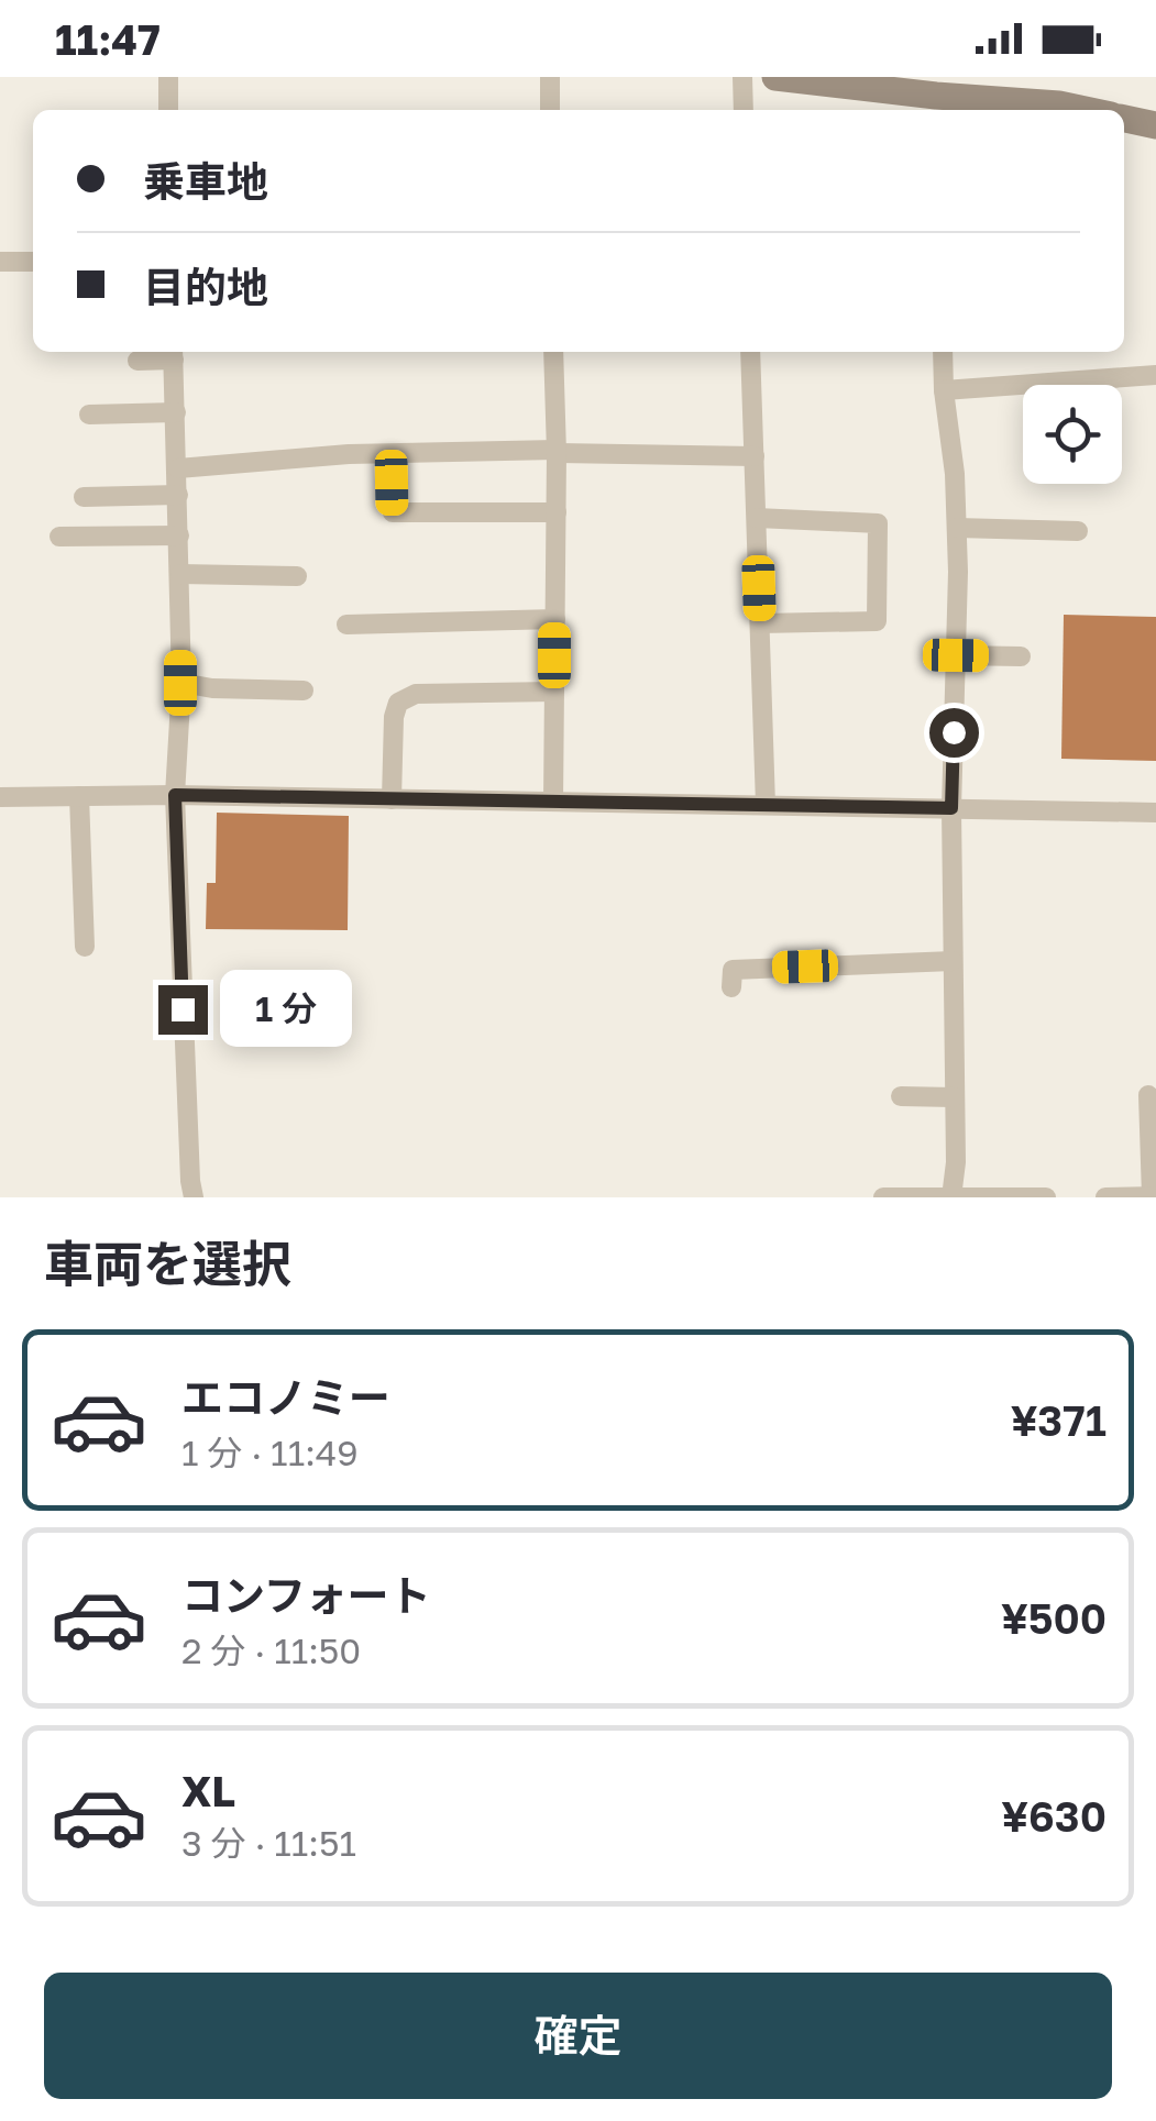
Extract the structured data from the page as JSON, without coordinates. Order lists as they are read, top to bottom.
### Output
{
  "page": {
    "status": "11:47",
    "banner": ["乗車地", "目的地"],
    "bubble": "1 分",
    "heading": "車両を選択",
    "list": [
      {
        "name": "エコノミー",
        "note": "1 分 · 11:49",
        "value": "¥371"
      },
      {
        "name": "コンフォート",
        "note": "2 分 · 11:50",
        "value": "¥500"
      },
      {
        "name": "XL",
        "note": "3 分 · 11:51",
        "value": "¥630"
      }
    ],
    "buttons": "確定"
  }
}
